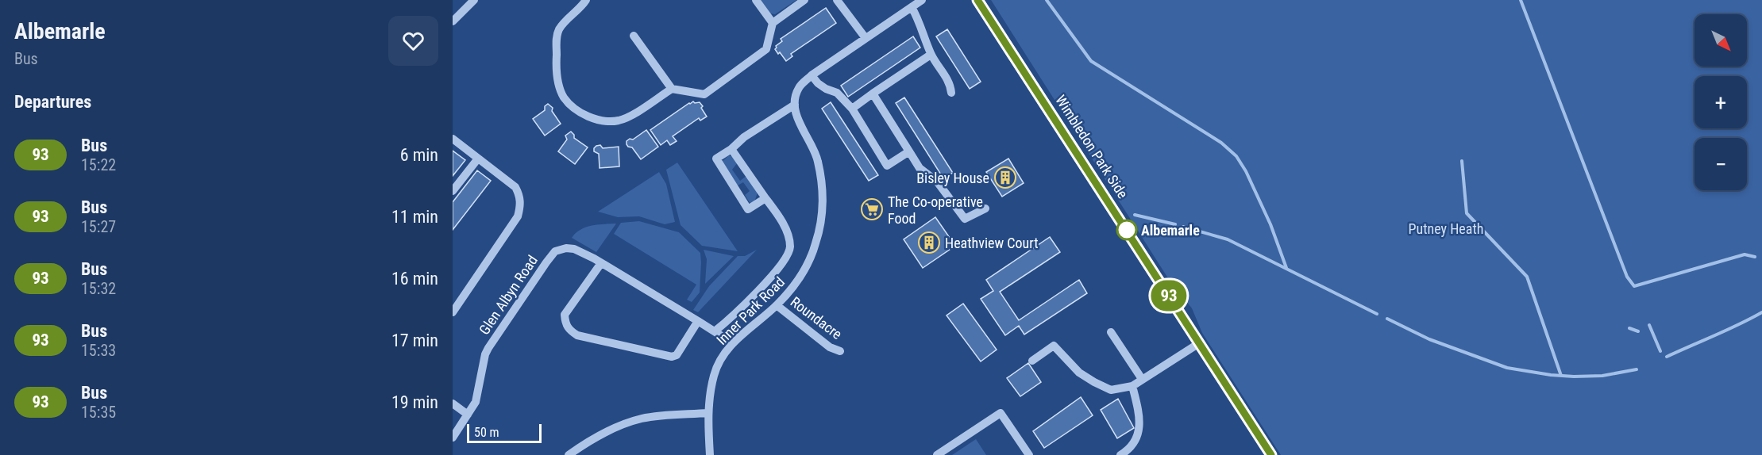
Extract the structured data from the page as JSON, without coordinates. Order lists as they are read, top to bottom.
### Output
{
  "streets": {
    "main road": ["Wimbledon Park Side"],
    "street": ["Glen Albyn Road", "Inner Park Road", "Roundacre"]
  },
  "crossings": [
    ["Glen Albyn Road", "Inner Park Road"],
    ["Inner Park Road", "Roundacre"]
  ],
  "parks": ["Putney Heath"],
  "places": {
    "building": ["Bisley House", "Heathview Court"],
    "supermarket": ["The Co-operative Food"],
    "other": ["Albemarle"]
  },
  "lines": ["bus line 93"],
  "scale_bar": "50 m",
  "north": "bottom right",
  "page": {
    "heading": [
      ["Albemarle", "Bus"],
      "Departures"
    ],
    "on_map": "93",
    "map_buttons": ["+", "−"],
    "list": [
      {
        "mark": "93",
        "name": "Bus",
        "note": "15:22",
        "value": "6 min"
      },
      {
        "mark": "93",
        "name": "Bus",
        "note": "15:27",
        "value": "11 min"
      },
      {
        "mark": "93",
        "name": "Bus",
        "note": "15:32",
        "value": "16 min"
      },
      {
        "mark": "93",
        "name": "Bus",
        "note": "15:33",
        "value": "17 min"
      },
      {
        "mark": "93",
        "name": "Bus",
        "note": "15:35",
        "value": "19 min"
      }
    ],
    "scale": "50 m"
  }
}
